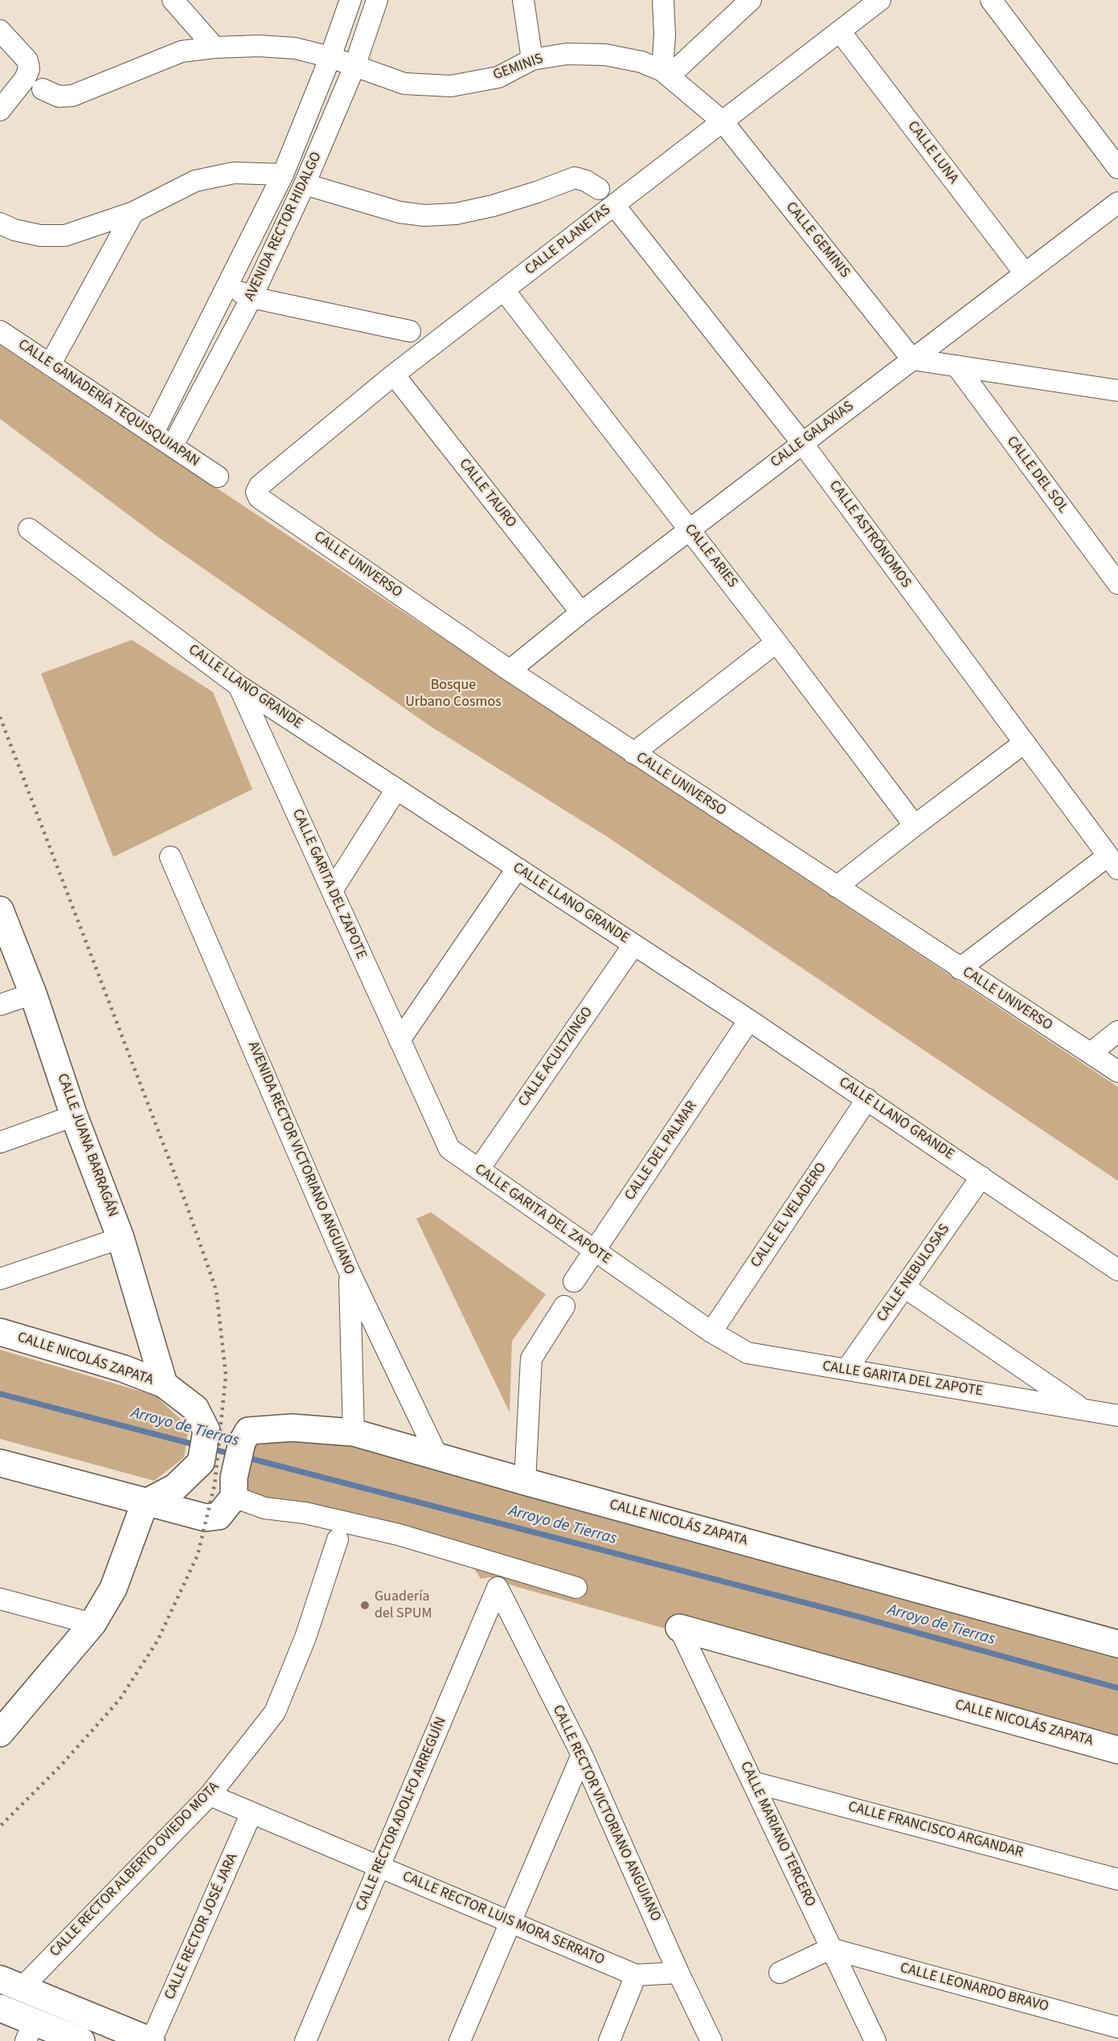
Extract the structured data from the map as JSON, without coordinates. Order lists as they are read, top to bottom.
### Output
{
  "streets": {
    "street": [
      "GEMINIS",
      "CALLE LUNA",
      "AVENIDA RECTOR HIDALGO",
      "CALLE PLANETAS",
      "CALLE GEMINIS",
      "CALLE GANADERÍA TEQUISQUIAPAN",
      "CALLE GALAXIAS",
      "CALLE DEL SOL",
      "CALLE TAURO",
      "CALLE ASTRÓNOMOS",
      "CALLE ARIES",
      "CALLE UNIVERSO",
      "CALLE LLANO GRANDE",
      "CALLE GARITA DEL ZAPOTE",
      "CALLE ACULTZINGO",
      "CALLE JUANA BARRAGÁN",
      "CALLE DEL PALMAR",
      "AVENIDA RECTOR VICTORIANO ANGUIANO",
      "CALLE EL VELADERO",
      "CALLE NEBULOSAS",
      "CALLE NICOLÁS ZAPATA",
      "CALLE RECTOR VICTORIANO ANGUIANO",
      "CALLE RECTOR ADOLFO ARREGUÍN",
      "CALLE FRANCISCO ARGANDAR",
      "CALLE MARIANO TERCERO",
      "CALLE RECTOR ALBERTO OVIEDO MOTA",
      "CALLE RECTOR LUIS MORA SERRATO",
      "CALLE RECTOR JOSÉ JARA",
      "CALLE LEONARDO BRAVO"
    ]
  },
  "crossings": [
    ["GEMINIS", "AVENIDA RECTOR HIDALGO"],
    ["GEMINIS", "CALLE PLANETAS"],
    ["GEMINIS", "CALLE GEMINIS"],
    ["CALLE LUNA", "CALLE PLANETAS"],
    ["CALLE LUNA", "CALLE GALAXIAS"],
    ["AVENIDA RECTOR HIDALGO", "CALLE GANADERÍA TEQUISQUIAPAN"],
    ["CALLE PLANETAS", "CALLE GEMINIS"],
    ["CALLE PLANETAS", "CALLE TAURO"],
    ["CALLE PLANETAS", "CALLE ASTRÓNOMOS"],
    ["CALLE PLANETAS", "CALLE ARIES"],
    ["CALLE PLANETAS", "CALLE UNIVERSO"],
    ["CALLE GEMINIS", "CALLE GALAXIAS"],
    ["CALLE GALAXIAS", "CALLE TAURO"],
    ["CALLE GALAXIAS", "CALLE ASTRÓNOMOS"],
    ["CALLE GALAXIAS", "CALLE ARIES"],
    ["CALLE GALAXIAS", "CALLE UNIVERSO"],
    ["CALLE LLANO GRANDE", "CALLE GARITA DEL ZAPOTE"],
    ["CALLE LLANO GRANDE", "CALLE ACULTZINGO"],
    ["CALLE LLANO GRANDE", "CALLE DEL PALMAR"],
    ["CALLE LLANO GRANDE", "CALLE EL VELADERO"],
    ["CALLE LLANO GRANDE", "CALLE NEBULOSAS"],
    ["CALLE GARITA DEL ZAPOTE", "CALLE ACULTZINGO"],
    ["CALLE GARITA DEL ZAPOTE", "CALLE DEL PALMAR"],
    ["CALLE GARITA DEL ZAPOTE", "CALLE EL VELADERO"],
    ["CALLE GARITA DEL ZAPOTE", "CALLE NEBULOSAS"],
    ["CALLE JUANA BARRAGÁN", "CALLE NICOLÁS ZAPATA"],
    ["AVENIDA RECTOR VICTORIANO ANGUIANO", "CALLE NICOLÁS ZAPATA"],
    ["CALLE NICOLÁS ZAPATA", "CALLE MARIANO TERCERO"],
    ["CALLE RECTOR VICTORIANO ANGUIANO", "CALLE RECTOR ADOLFO ARREGUÍN"],
    ["CALLE RECTOR ADOLFO ARREGUÍN", "CALLE RECTOR LUIS MORA SERRATO"],
    ["CALLE FRANCISCO ARGANDAR", "CALLE MARIANO TERCERO"],
    ["CALLE MARIANO TERCERO", "CALLE LEONARDO BRAVO"],
    ["CALLE RECTOR ALBERTO OVIEDO MOTA", "CALLE RECTOR LUIS MORA SERRATO"],
    ["CALLE RECTOR LUIS MORA SERRATO", "CALLE RECTOR JOSÉ JARA"]
  ],
  "water": ["Arroyo de Tierras"],
  "parks": ["Bosque Urbano Cosmos"],
  "places": ["Guadería del SPUM"]
}
